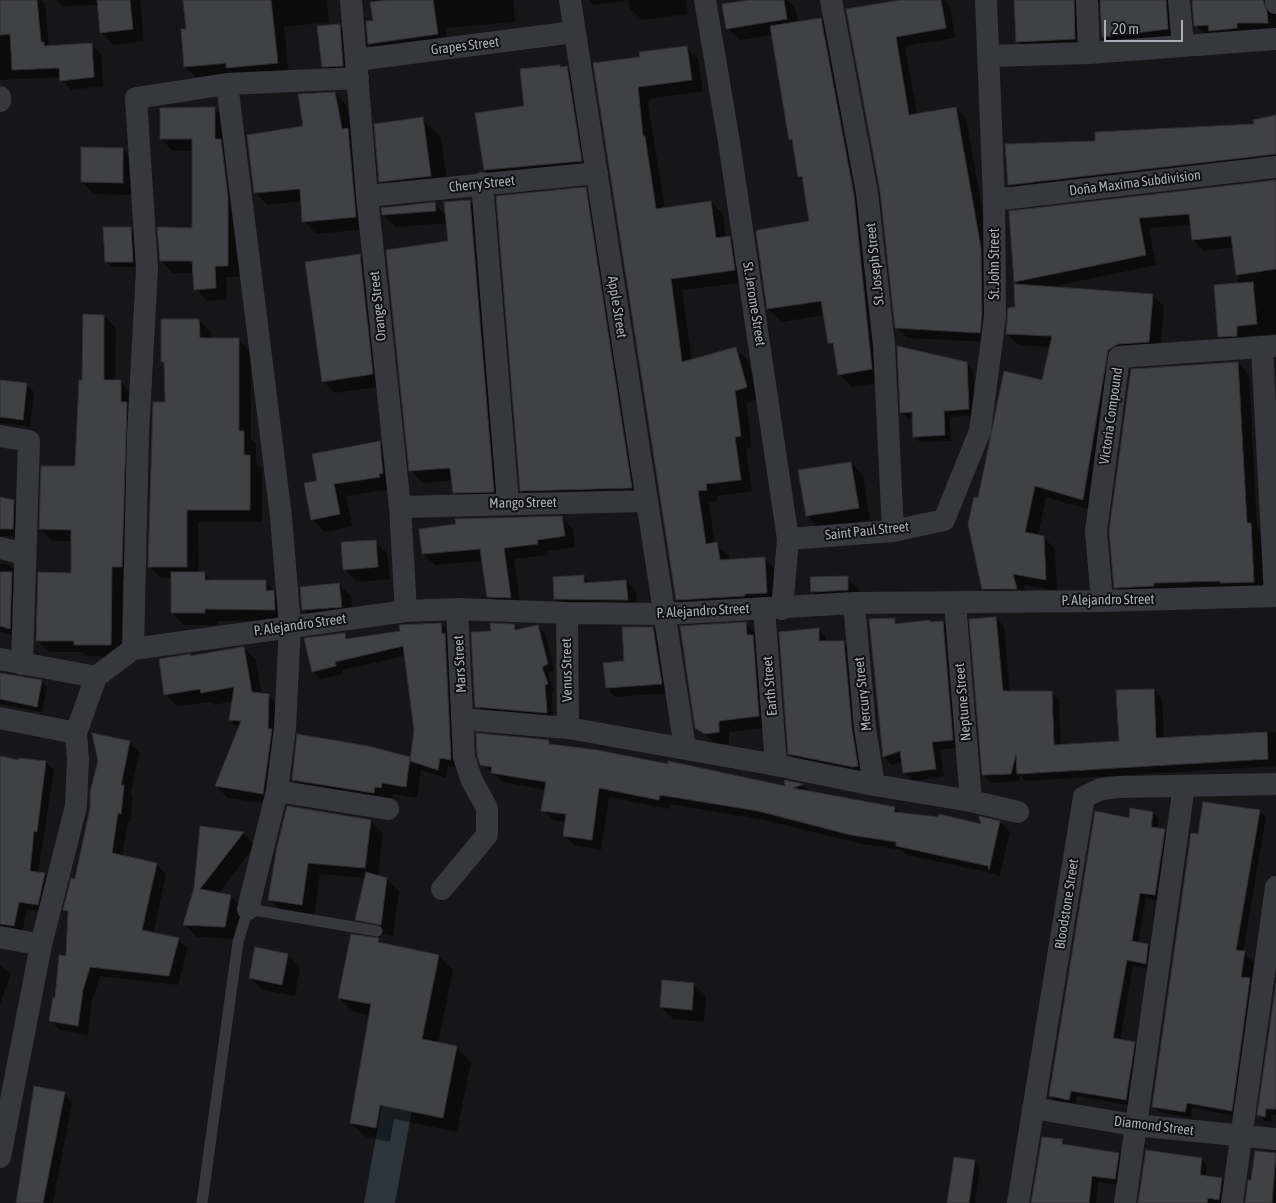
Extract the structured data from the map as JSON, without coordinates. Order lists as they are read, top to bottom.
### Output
{
  "streets": {
    "street": [
      "Grapes Street",
      "Doña Maxima Subdivision",
      "Cherry Street",
      "St. Joseph Street",
      "St. John Street",
      "St. Jerome Street",
      "Orange Street",
      "Apple Street",
      "Victoria Compound",
      "Mango Street",
      "Saint Paul Street",
      "P. Alejandro Street",
      "Mars Street",
      "Venus Street",
      "Earth Street",
      "Mercury Street",
      "Neptune Street",
      "Bloodstone Street",
      "Diamond Street"
    ]
  },
  "crossings": [
    ["Grapes Street", "Orange Street"],
    ["Grapes Street", "Apple Street"],
    ["Grapes Street", "P. Alejandro Street"],
    ["Doña Maxima Subdivision", "St. John Street"],
    ["Cherry Street", "Orange Street"],
    ["Cherry Street", "Apple Street"],
    ["St. Joseph Street", "Saint Paul Street"],
    ["St. John Street", "Saint Paul Street"],
    ["St. Jerome Street", "Saint Paul Street"],
    ["St. Jerome Street", "P. Alejandro Street"],
    ["St. Jerome Street", "Earth Street"],
    ["Orange Street", "Mango Street"],
    ["Orange Street", "P. Alejandro Street"],
    ["Apple Street", "Mango Street"],
    ["Apple Street", "P. Alejandro Street"],
    ["Victoria Compound", "P. Alejandro Street"],
    ["P. Alejandro Street", "Mars Street"],
    ["P. Alejandro Street", "Venus Street"],
    ["P. Alejandro Street", "Earth Street"],
    ["P. Alejandro Street", "Mercury Street"],
    ["P. Alejandro Street", "Neptune Street"],
    ["Bloodstone Street", "Diamond Street"]
  ],
  "scale_bar": "20 m"
}
